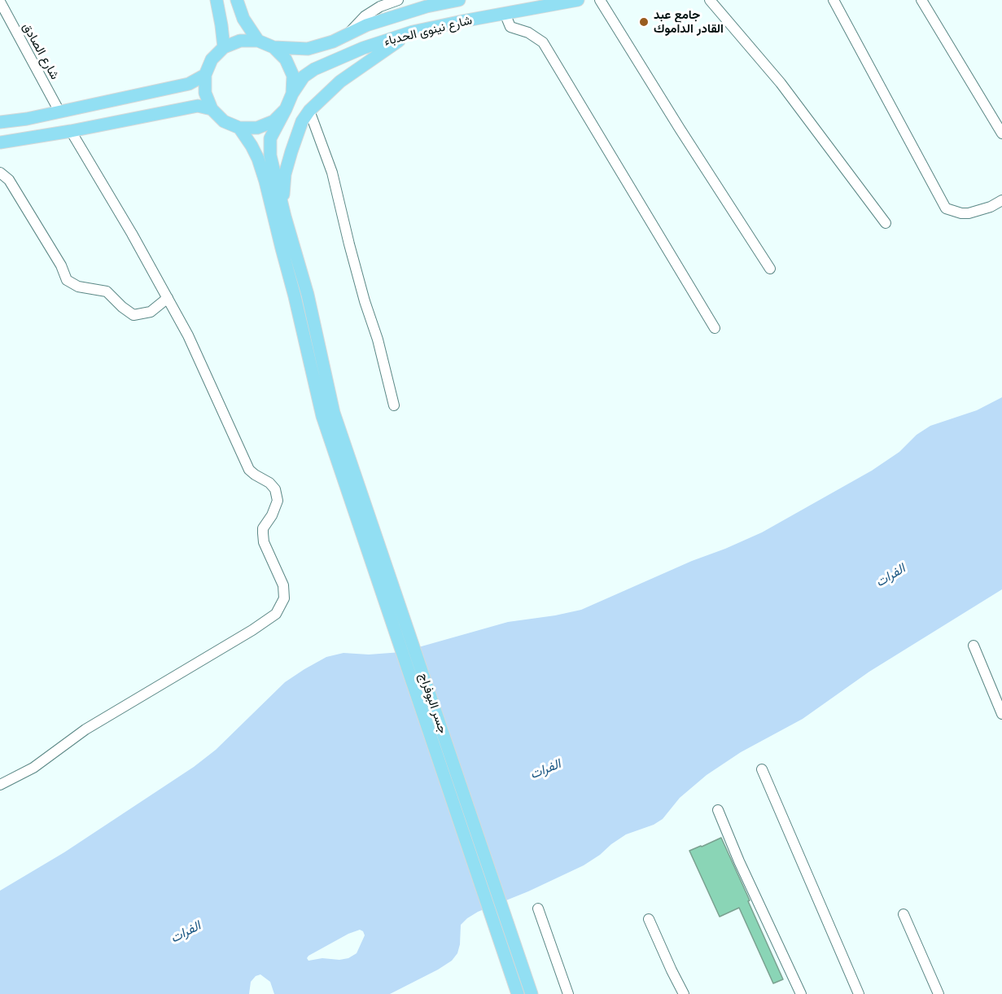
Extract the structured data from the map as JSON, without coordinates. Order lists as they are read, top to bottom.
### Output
{
  "streets": {
    "main road": ["شارع نينوى الحدباء", "جسر البوفراج"],
    "street": ["شارع الصادق"]
  },
  "water": ["الفرات"],
  "places": ["جامع عبد القادر الداموك"]
}
